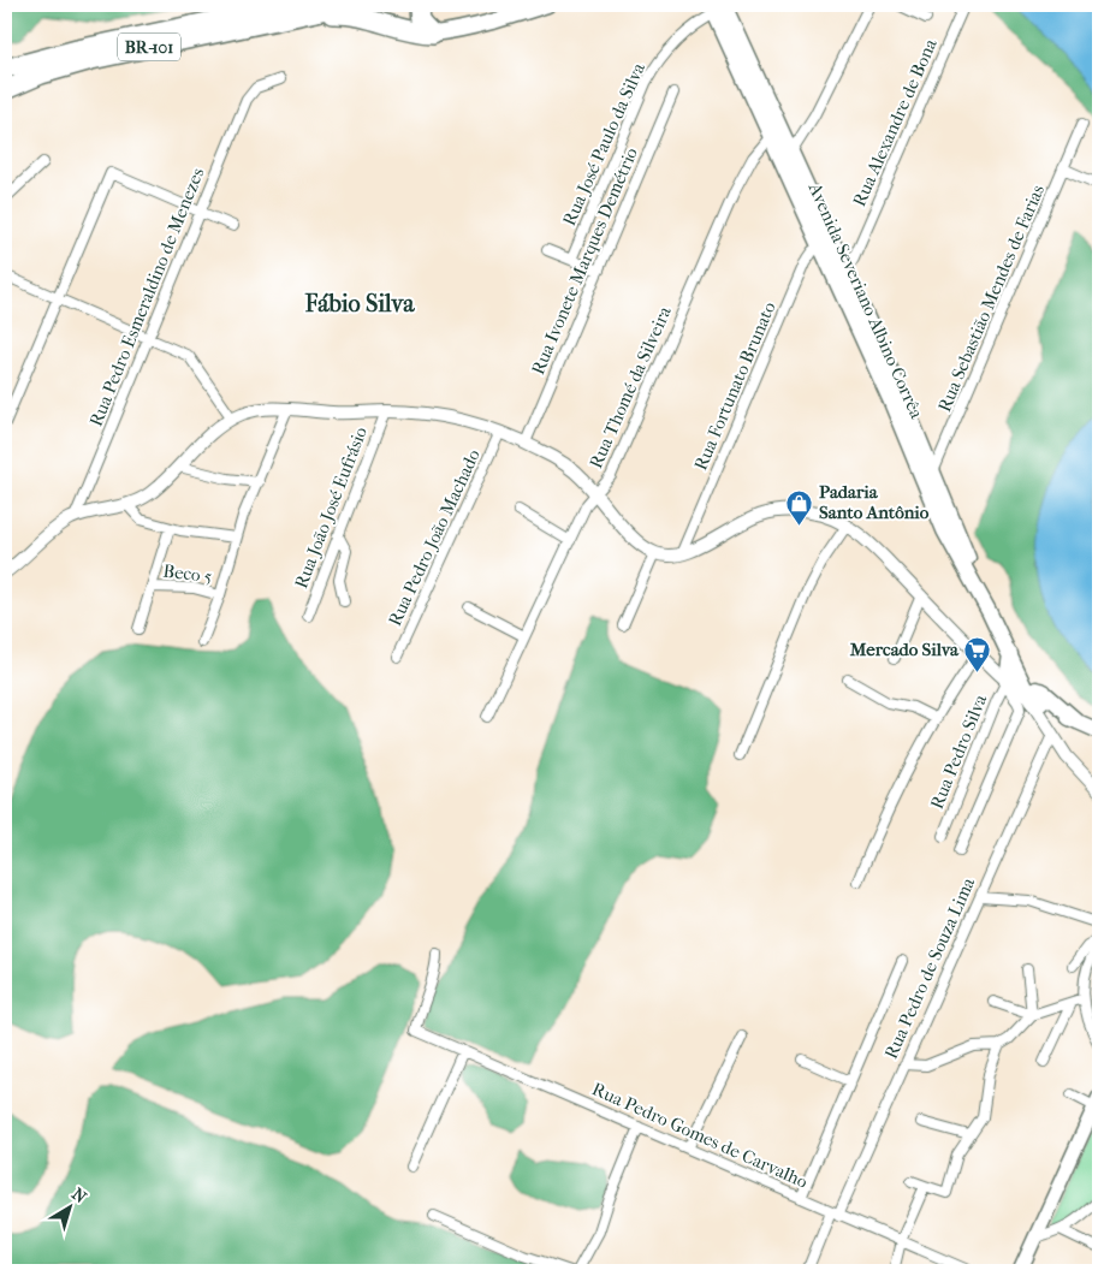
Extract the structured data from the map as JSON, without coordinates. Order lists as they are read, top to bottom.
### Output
{
  "streets": {
    "highway": ["BR-101"],
    "main road": ["Avenida Severiano Albino Corrêa"],
    "street": [
      "Rua Alexandre de Bona",
      "Rua José Paulo da Silva",
      "Rua Ivonete Marques Demétrio",
      "Rua Pedro Esmeraldino de Menezes",
      "Rua Sebastião Mendes de Farias",
      "Rua Fortunato Brunato",
      "Rua Thomé da Silveira",
      "Rua João José Eufrásio",
      "Rua Pedro João Machado",
      "Beco 5",
      "Rua Pedro Silva",
      "Rua Pedro de Souza Lima",
      "Rua Pedro Gomes de Carvalho"
    ]
  },
  "crossings": [
    ["Rua Alexandre de Bona", "Avenida Severiano Albino Corrêa"],
    ["Rua José Paulo da Silva", "Avenida Severiano Albino Corrêa"],
    ["Rua Sebastião Mendes de Farias", "Avenida Severiano Albino Corrêa"],
    ["Avenida Severiano Albino Corrêa", "Rua Fortunato Brunato"],
    ["Avenida Severiano Albino Corrêa", "Rua Thomé da Silveira"],
    ["Rua Pedro de Souza Lima", "Rua Pedro Gomes de Carvalho"]
  ],
  "districts": ["Fábio Silva"],
  "places": {
    "shop": ["Padaria Santo Antônio"],
    "supermarket": ["Mercado Silva"]
  },
  "north": "top right"
}
